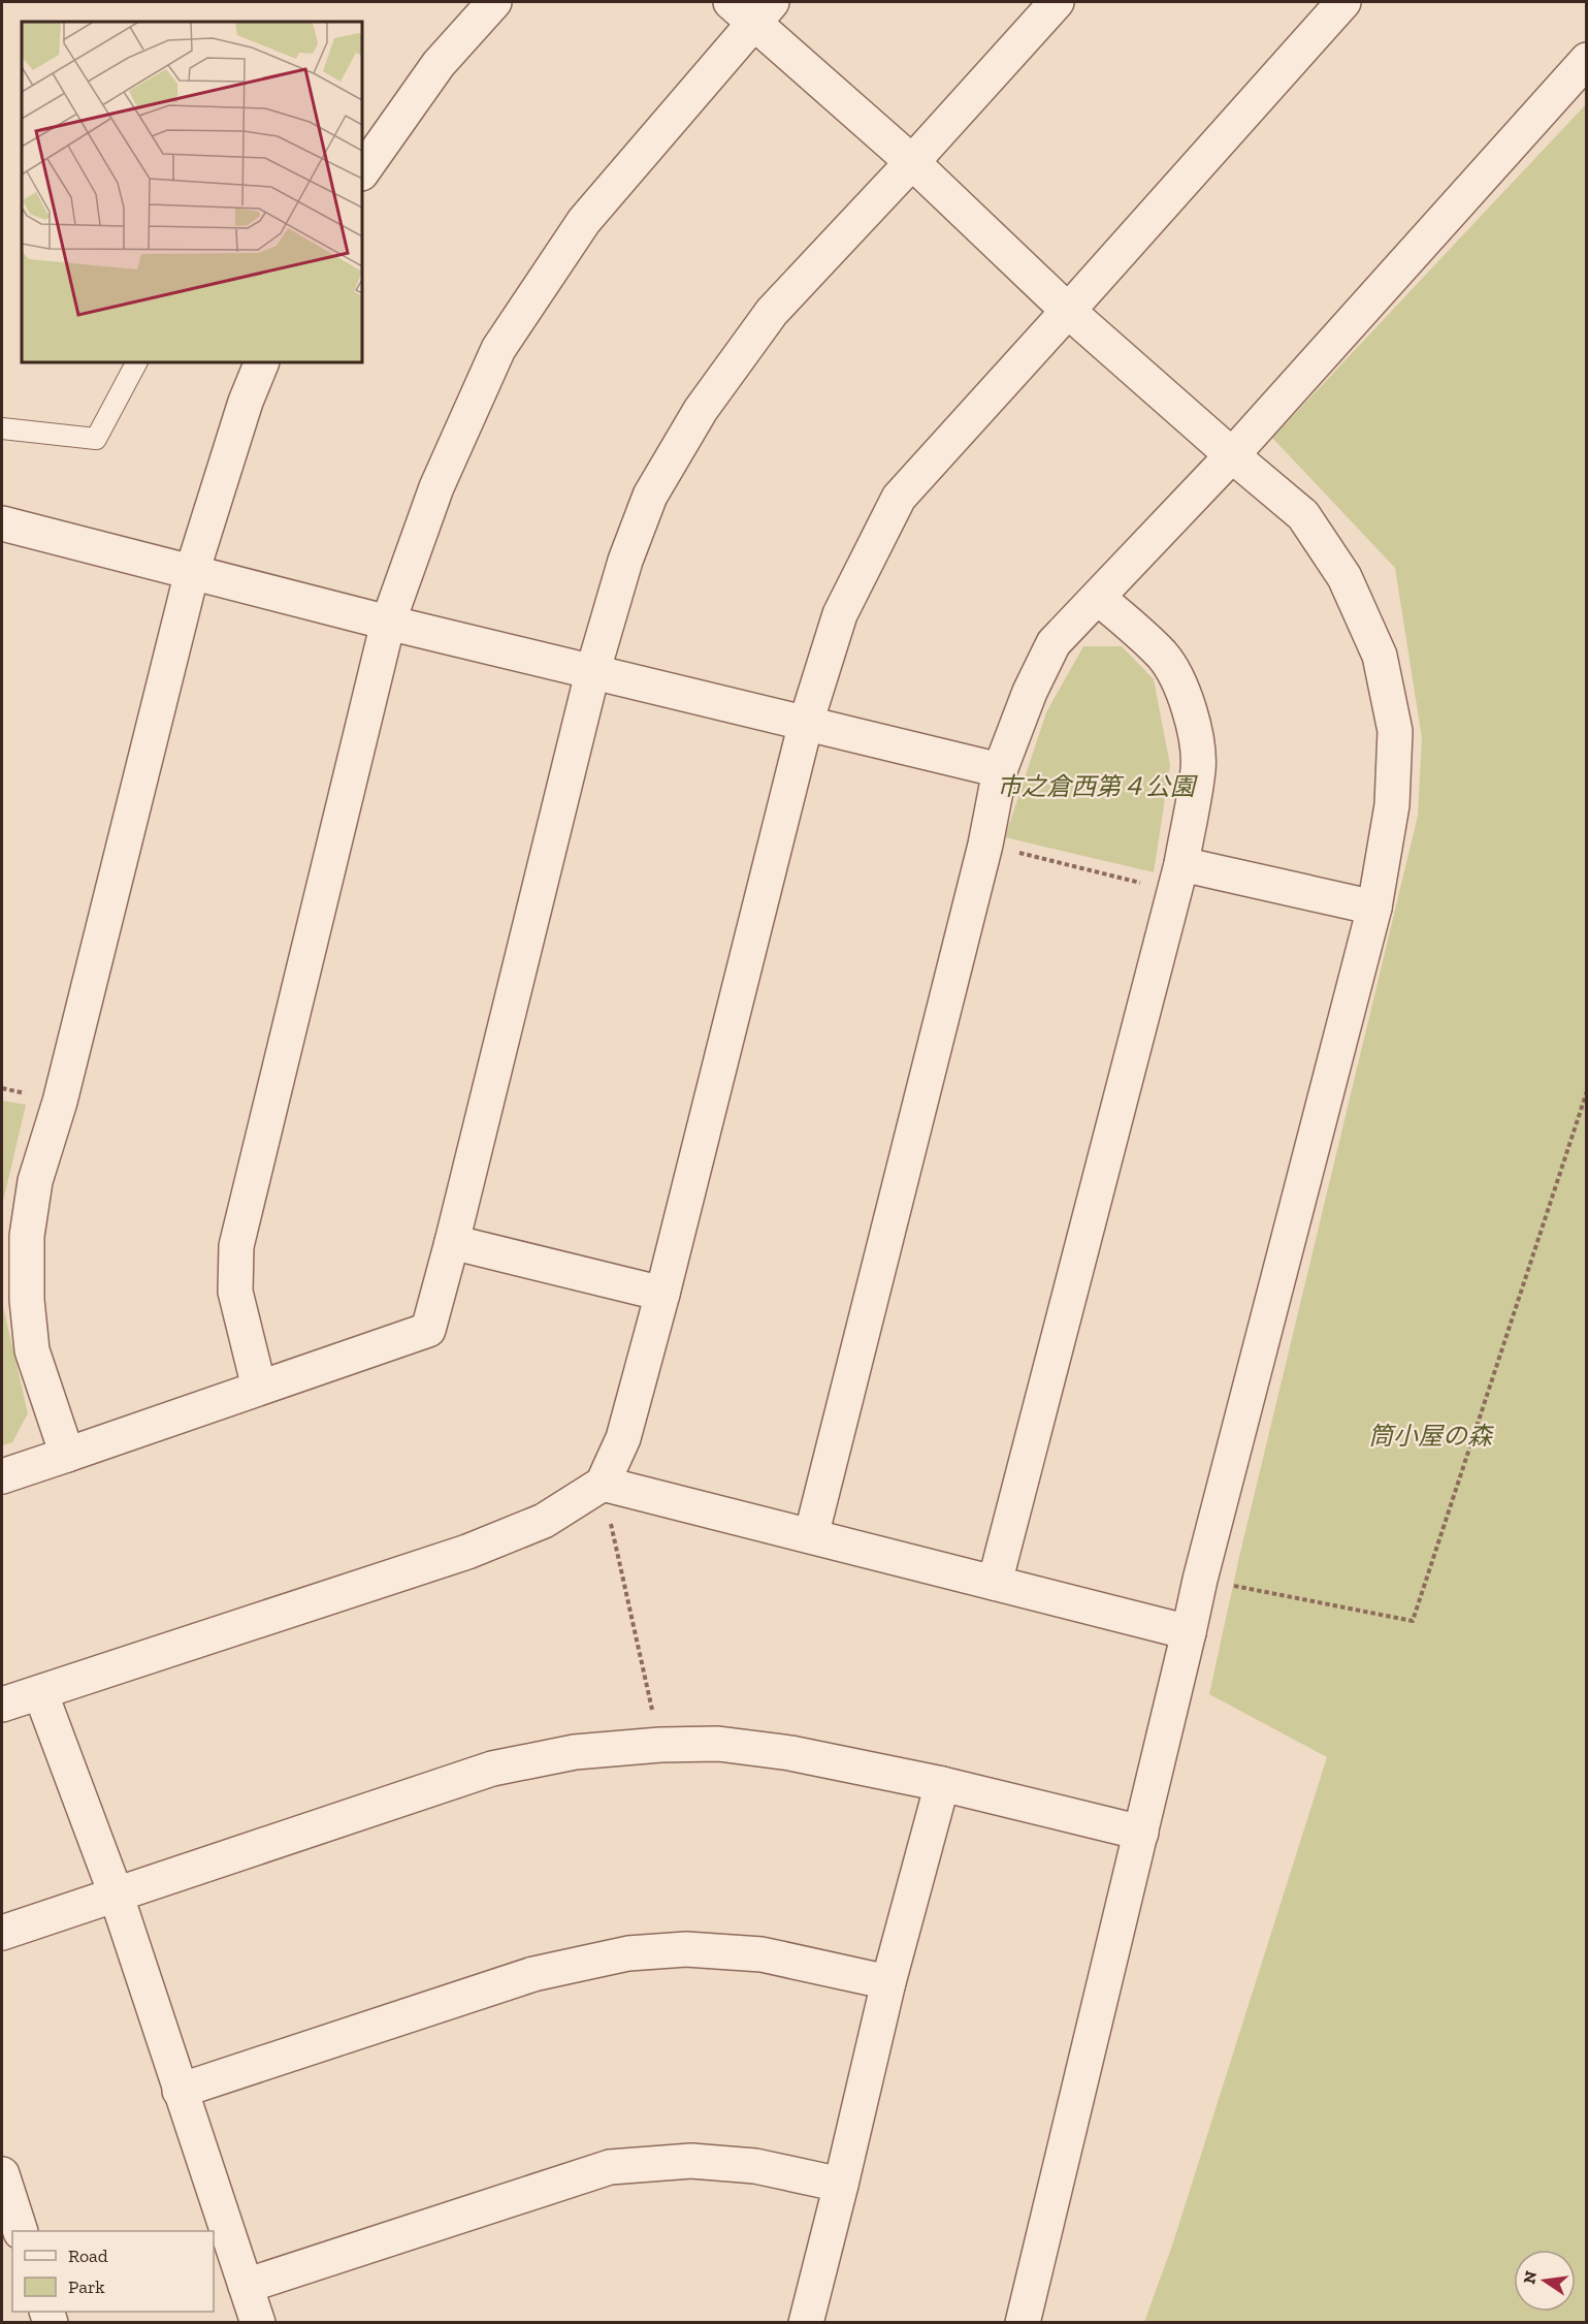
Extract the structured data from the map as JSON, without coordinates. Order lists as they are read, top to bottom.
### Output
{
  "parks": ["市之倉西第４公園", "筒小屋の森"],
  "legend": ["Road", "Park"],
  "north": "left"
}
